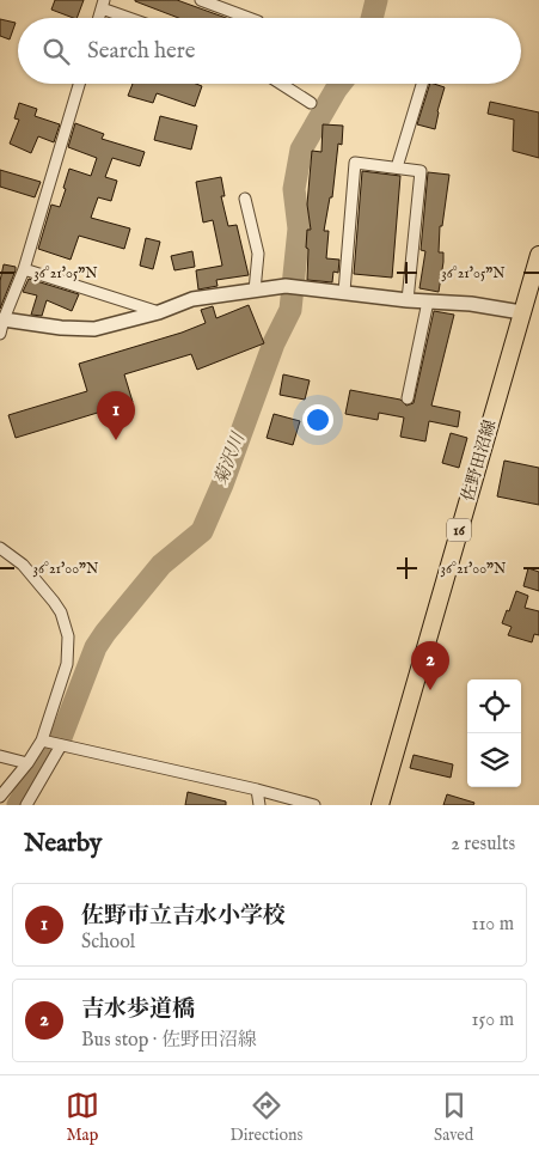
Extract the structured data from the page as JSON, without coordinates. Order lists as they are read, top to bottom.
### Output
{
  "streets": {
    "main road": ["佐野田沼線", "16"]
  },
  "water": ["菊沢川"],
  "page": {
    "search": "Search here",
    "pins": ["1", "2"],
    "heading": ["Nearby", "2 results"],
    "list": [
      {
        "mark": "1",
        "name": "佐野市立吉水小学校",
        "note": "School",
        "value": "110 m"
      },
      {
        "mark": "2",
        "name": "吉水歩道橋",
        "note": "Bus stop · 佐野田沼線",
        "value": "150 m"
      }
    ],
    "nav": ["Map", "Directions", "Saved"]
  },
  "coordinates": ["36°21'05\"N", "36°21'00\"N"]
}
